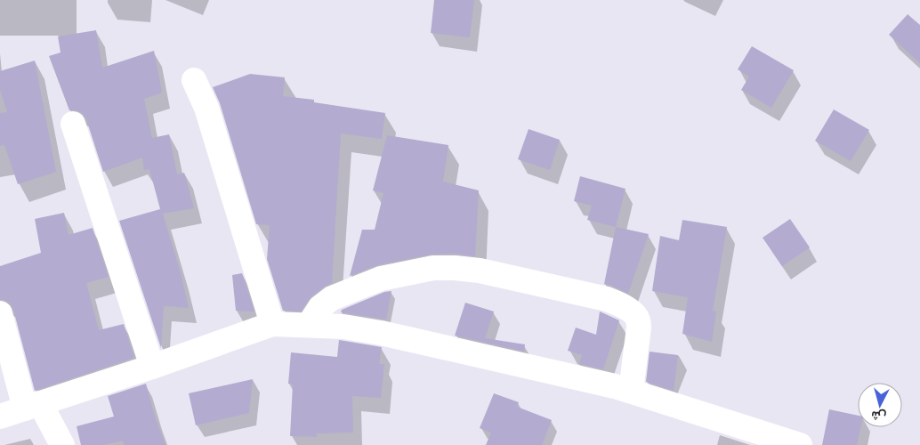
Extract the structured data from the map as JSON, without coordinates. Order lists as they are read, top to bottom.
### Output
{
  "north": "bottom"
}
